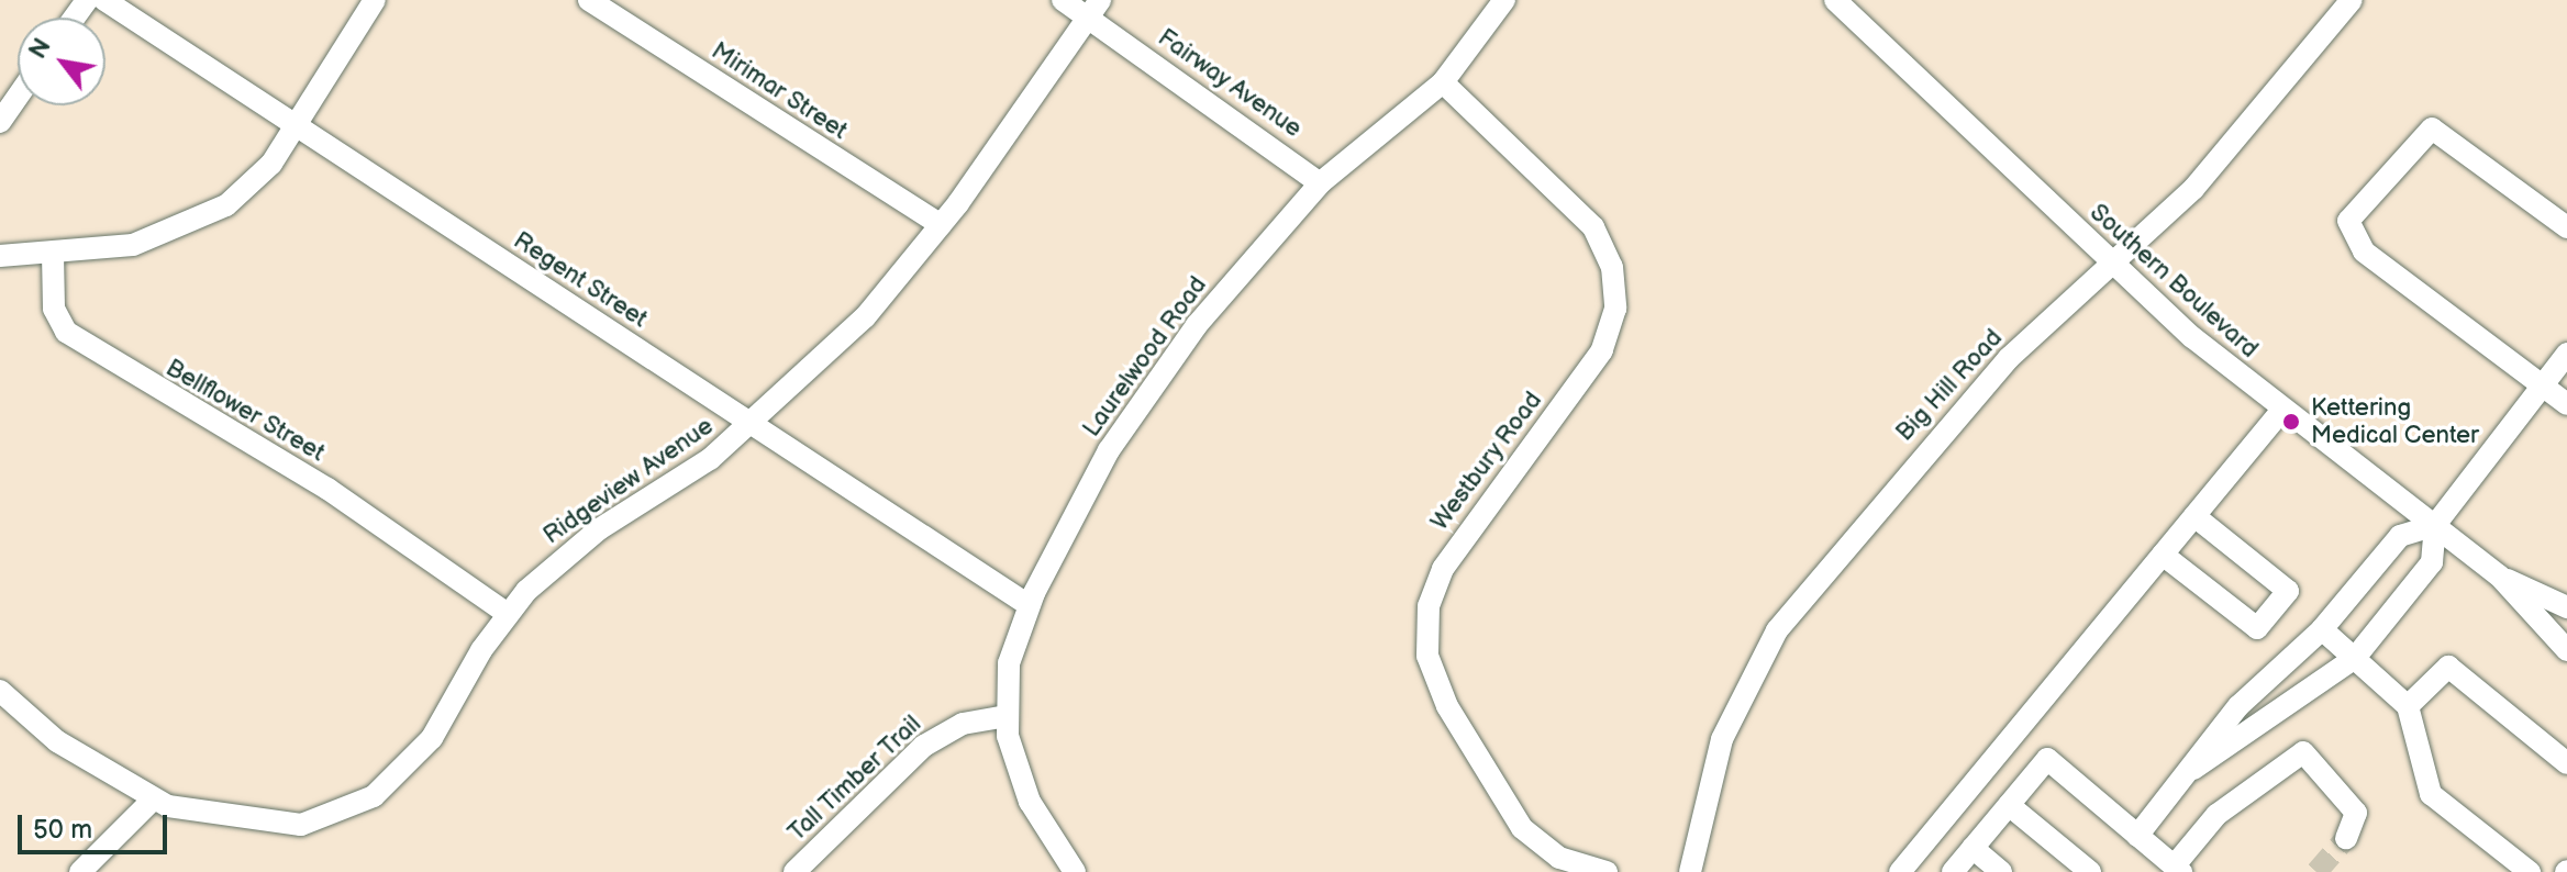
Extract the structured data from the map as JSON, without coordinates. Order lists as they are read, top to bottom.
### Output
{
  "streets": {
    "street": [
      "Fairway Avenue",
      "Mirimar Street",
      "Regent Street",
      "Southern Boulevard",
      "Laurelwood Road",
      "Big Hill Road",
      "Bellflower Street",
      "Westbury Road",
      "Ridgeview Avenue",
      "Tall Timber Trail"
    ]
  },
  "crossings": [
    ["Fairway Avenue", "Laurelwood Road"],
    ["Fairway Avenue", "Ridgeview Avenue"],
    ["Mirimar Street", "Ridgeview Avenue"],
    ["Regent Street", "Laurelwood Road"],
    ["Regent Street", "Ridgeview Avenue"],
    ["Southern Boulevard", "Big Hill Road"],
    ["Laurelwood Road", "Westbury Road"],
    ["Laurelwood Road", "Tall Timber Trail"],
    ["Bellflower Street", "Ridgeview Avenue"]
  ],
  "places": ["Kettering Medical Center"],
  "scale_bar": "50 m",
  "north": "top left"
}
